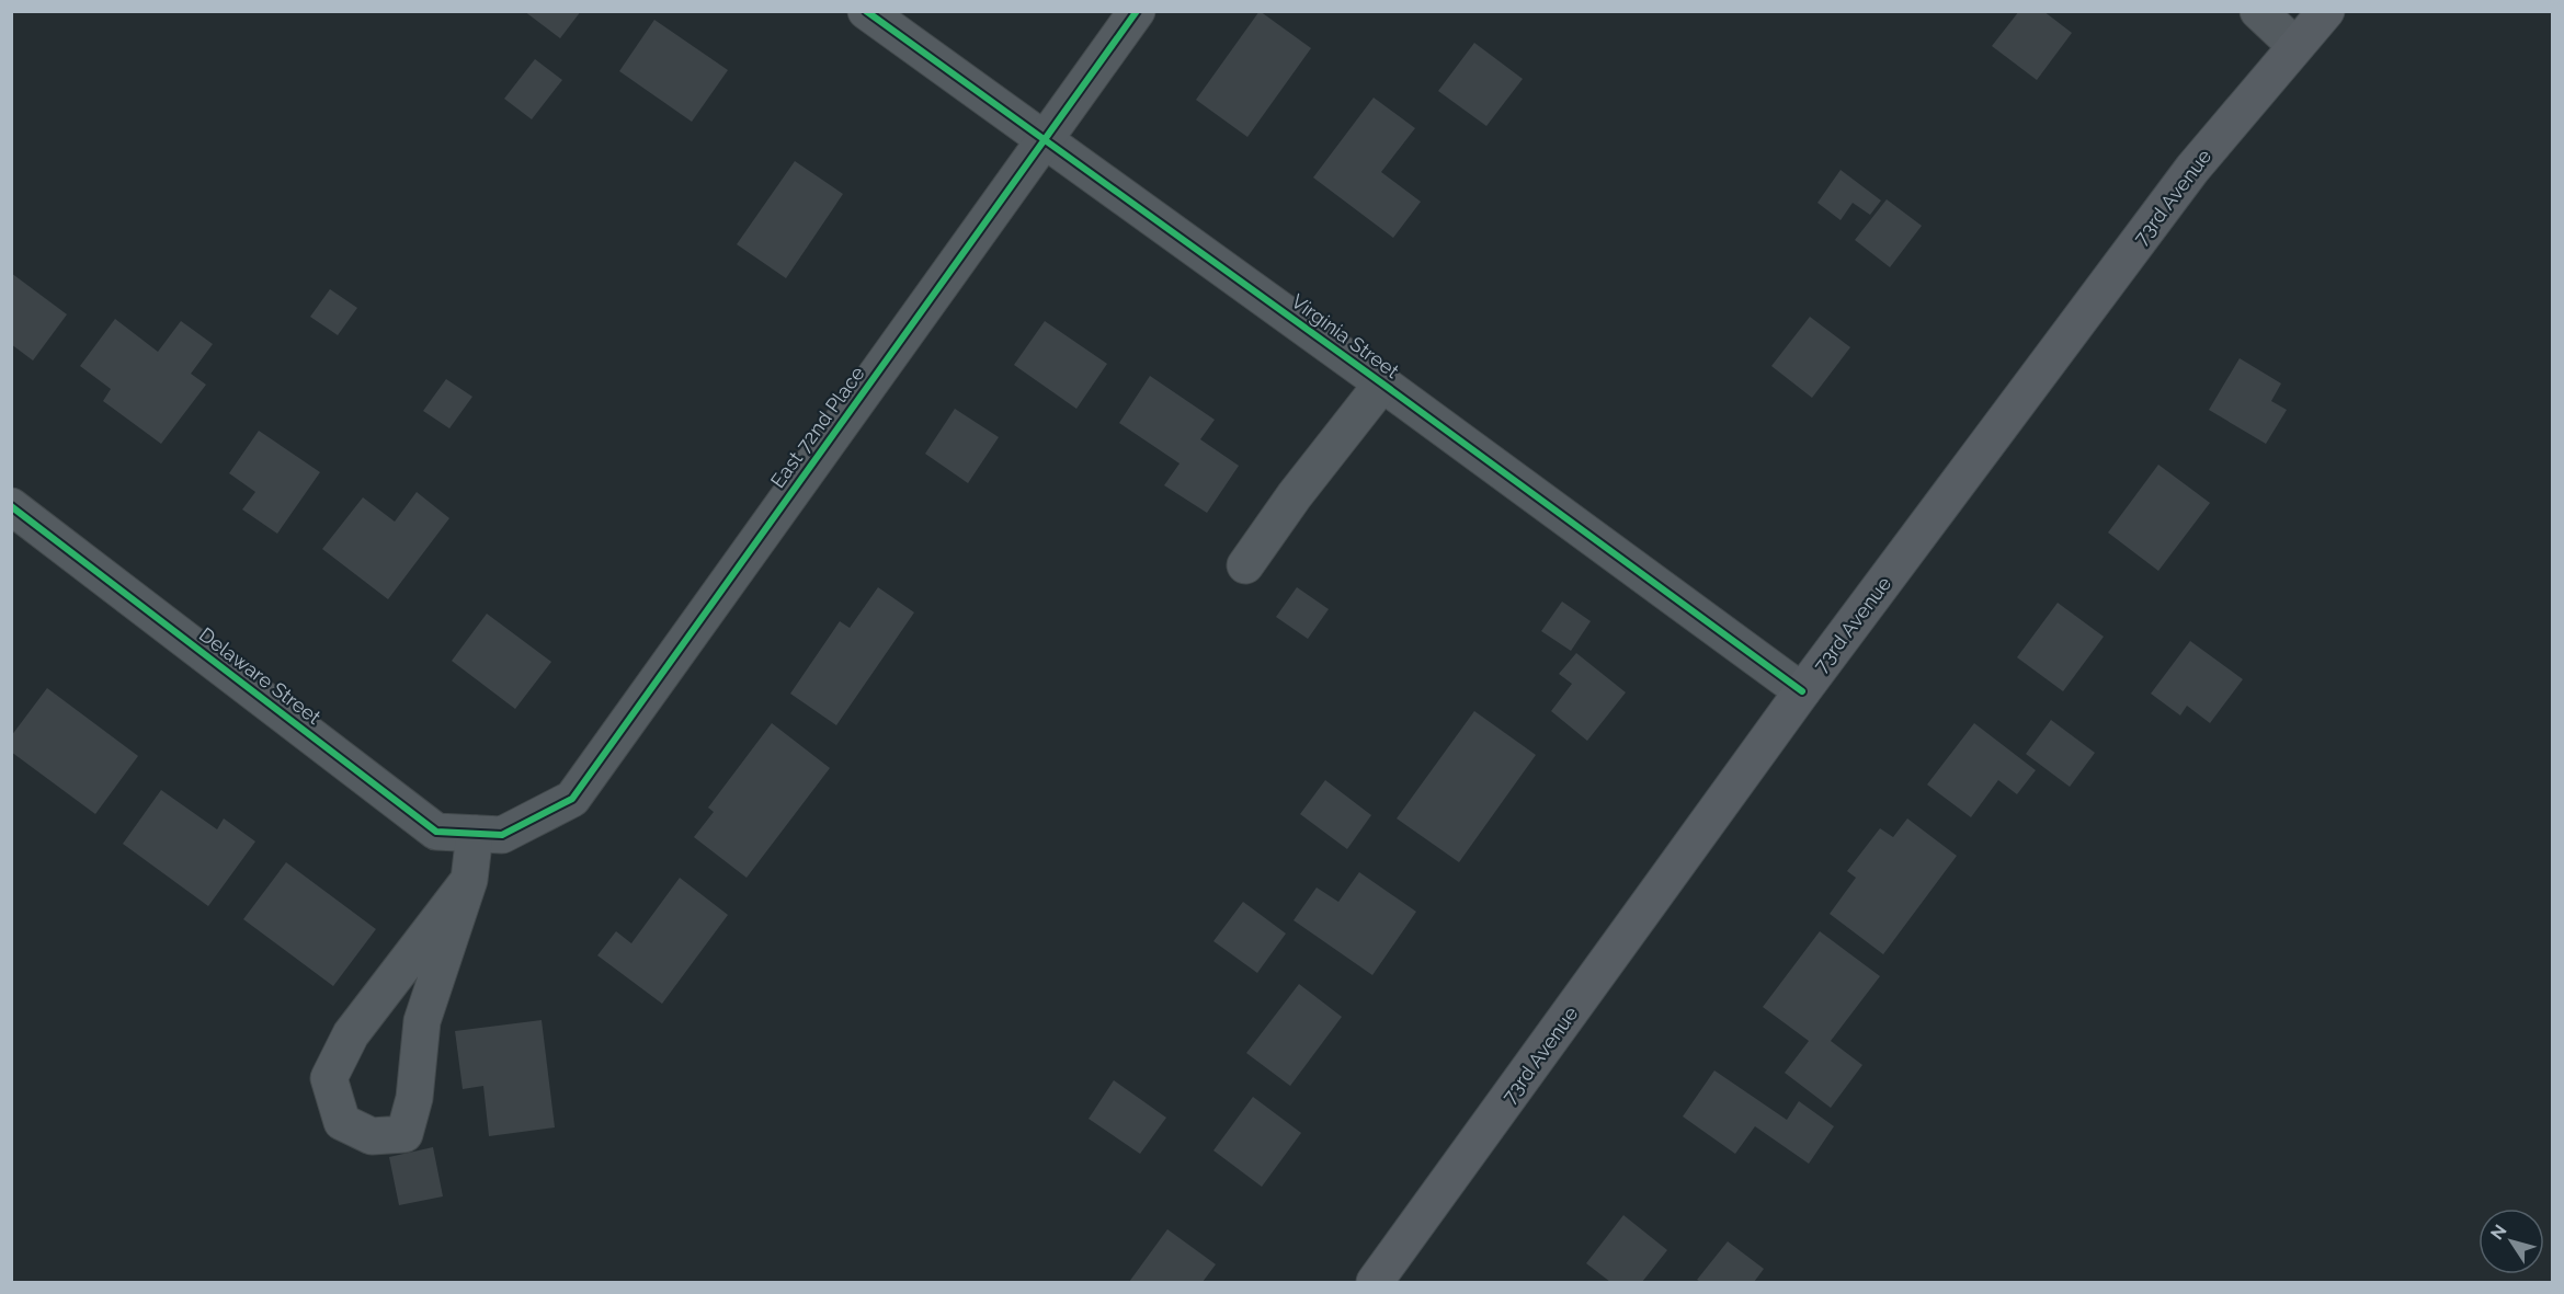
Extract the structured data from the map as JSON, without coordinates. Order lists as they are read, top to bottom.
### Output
{
  "streets": {
    "main road": ["73rd Avenue"],
    "street": ["Virginia Street", "East 72nd Place", "Delaware Street"]
  },
  "crossings": [
    ["73rd Avenue", "Virginia Street"],
    ["Virginia Street", "East 72nd Place"],
    ["East 72nd Place", "Delaware Street"]
  ],
  "north": "top left"
}
